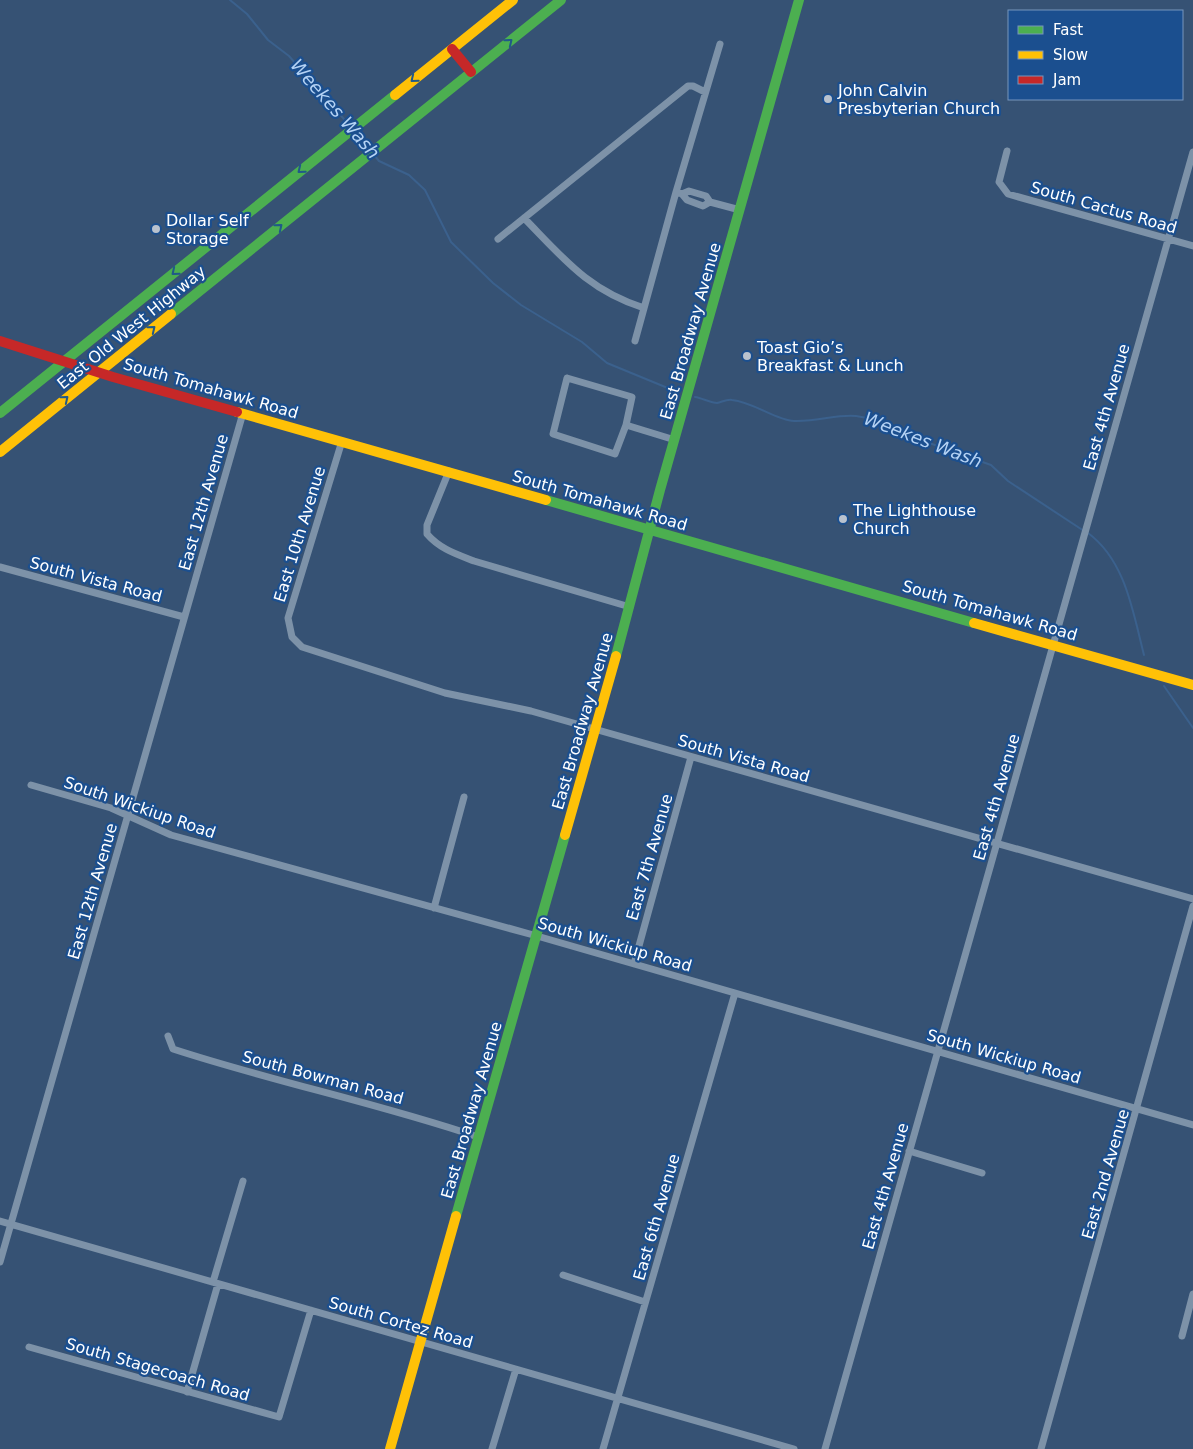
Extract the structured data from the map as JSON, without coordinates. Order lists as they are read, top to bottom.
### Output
{
  "streets": {
    "main road": ["East Old West Highway", "East Broadway Avenue", "South Tomahawk Road"],
    "street": [
      "South Cactus Road",
      "East 4th Avenue",
      "East 12th Avenue",
      "East 10th Avenue",
      "South Vista Road",
      "South Wickiup Road",
      "East 7th Avenue",
      "South Bowman Road",
      "East 2nd Avenue",
      "East 6th Avenue",
      "South Cortez Road",
      "South Stagecoach Road"
    ]
  },
  "crossings": [
    ["South Cactus Road", "East 4th Avenue"],
    ["East Old West Highway", "South Tomahawk Road"],
    ["East Broadway Avenue", "South Tomahawk Road"],
    ["East Broadway Avenue", "South Vista Road"],
    ["East Broadway Avenue", "South Wickiup Road"],
    ["East Broadway Avenue", "South Bowman Road"],
    ["East Broadway Avenue", "South Cortez Road"],
    ["South Tomahawk Road", "East 4th Avenue"],
    ["South Tomahawk Road", "East 12th Avenue"],
    ["South Tomahawk Road", "East 10th Avenue"],
    ["East 4th Avenue", "South Vista Road"],
    ["East 4th Avenue", "South Wickiup Road"],
    ["East 12th Avenue", "South Vista Road"],
    ["East 12th Avenue", "South Wickiup Road"],
    ["East 12th Avenue", "South Cortez Road"],
    ["East 10th Avenue", "South Vista Road"],
    ["South Vista Road", "East 7th Avenue"],
    ["South Wickiup Road", "East 7th Avenue"],
    ["South Wickiup Road", "East 2nd Avenue"],
    ["South Wickiup Road", "East 6th Avenue"],
    ["East 6th Avenue", "South Cortez Road"],
    ["South Cortez Road", "South Stagecoach Road"]
  ],
  "water": ["Weekes Wash"],
  "places": [
    "John Calvin Presbyterian Church",
    "Dollar Self Storage",
    "Toast Gio’s Breakfast & Lunch",
    "The Lighthouse Church"
  ],
  "legend": ["Fast", "Slow", "Jam"]
}
